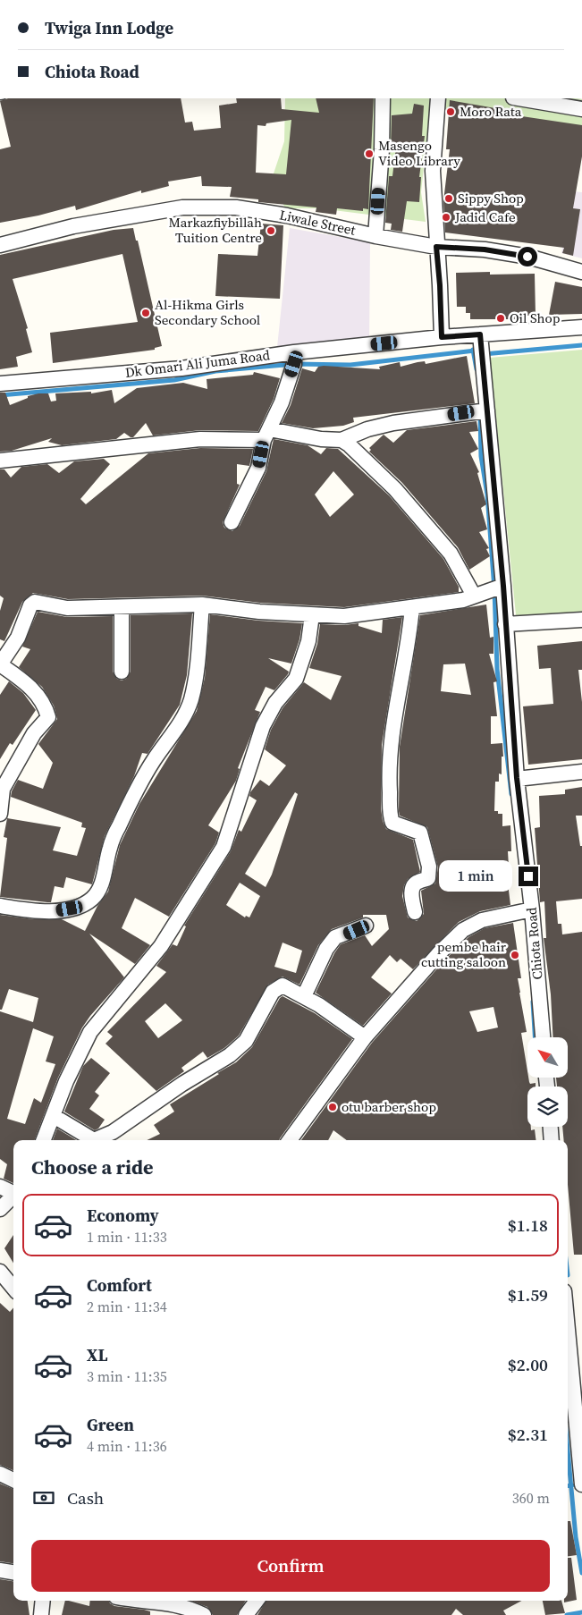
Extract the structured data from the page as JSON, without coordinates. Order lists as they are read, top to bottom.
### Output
{
  "streets": {
    "street": ["Liwale Street", "Dk Omari Ali Juma Road", "Chiota Road"]
  },
  "crossings": [
    ["Dk Omari Ali Juma Road", "Chiota Road"]
  ],
  "places": [
    "Moro Rata",
    "Masengo Video Library",
    "Sippy Shop",
    "Jadid Cafe",
    "Markazfiybillah Tuition Centre",
    "Al-Hikma Girls Secondary School",
    "Oil Shop",
    "pembe hair cutting saloon",
    "otu barber shop"
  ],
  "north": "top left",
  "page": {
    "banner": ["Twiga Inn Lodge", "Chiota Road"],
    "bubble": "1 min",
    "heading": "Choose a ride",
    "list": [
      {
        "name": "Economy",
        "note": "1 min · 11:33",
        "value": "$1.18"
      },
      {
        "name": "Comfort",
        "note": "2 min · 11:34",
        "value": "$1.59"
      },
      {
        "name": "XL",
        "note": "3 min · 11:35",
        "value": "$2.00"
      },
      {
        "name": "Green",
        "note": "4 min · 11:36",
        "value": "$2.31"
      }
    ],
    "pay": ["Cash", "360 m"],
    "buttons": "Confirm"
  }
}
